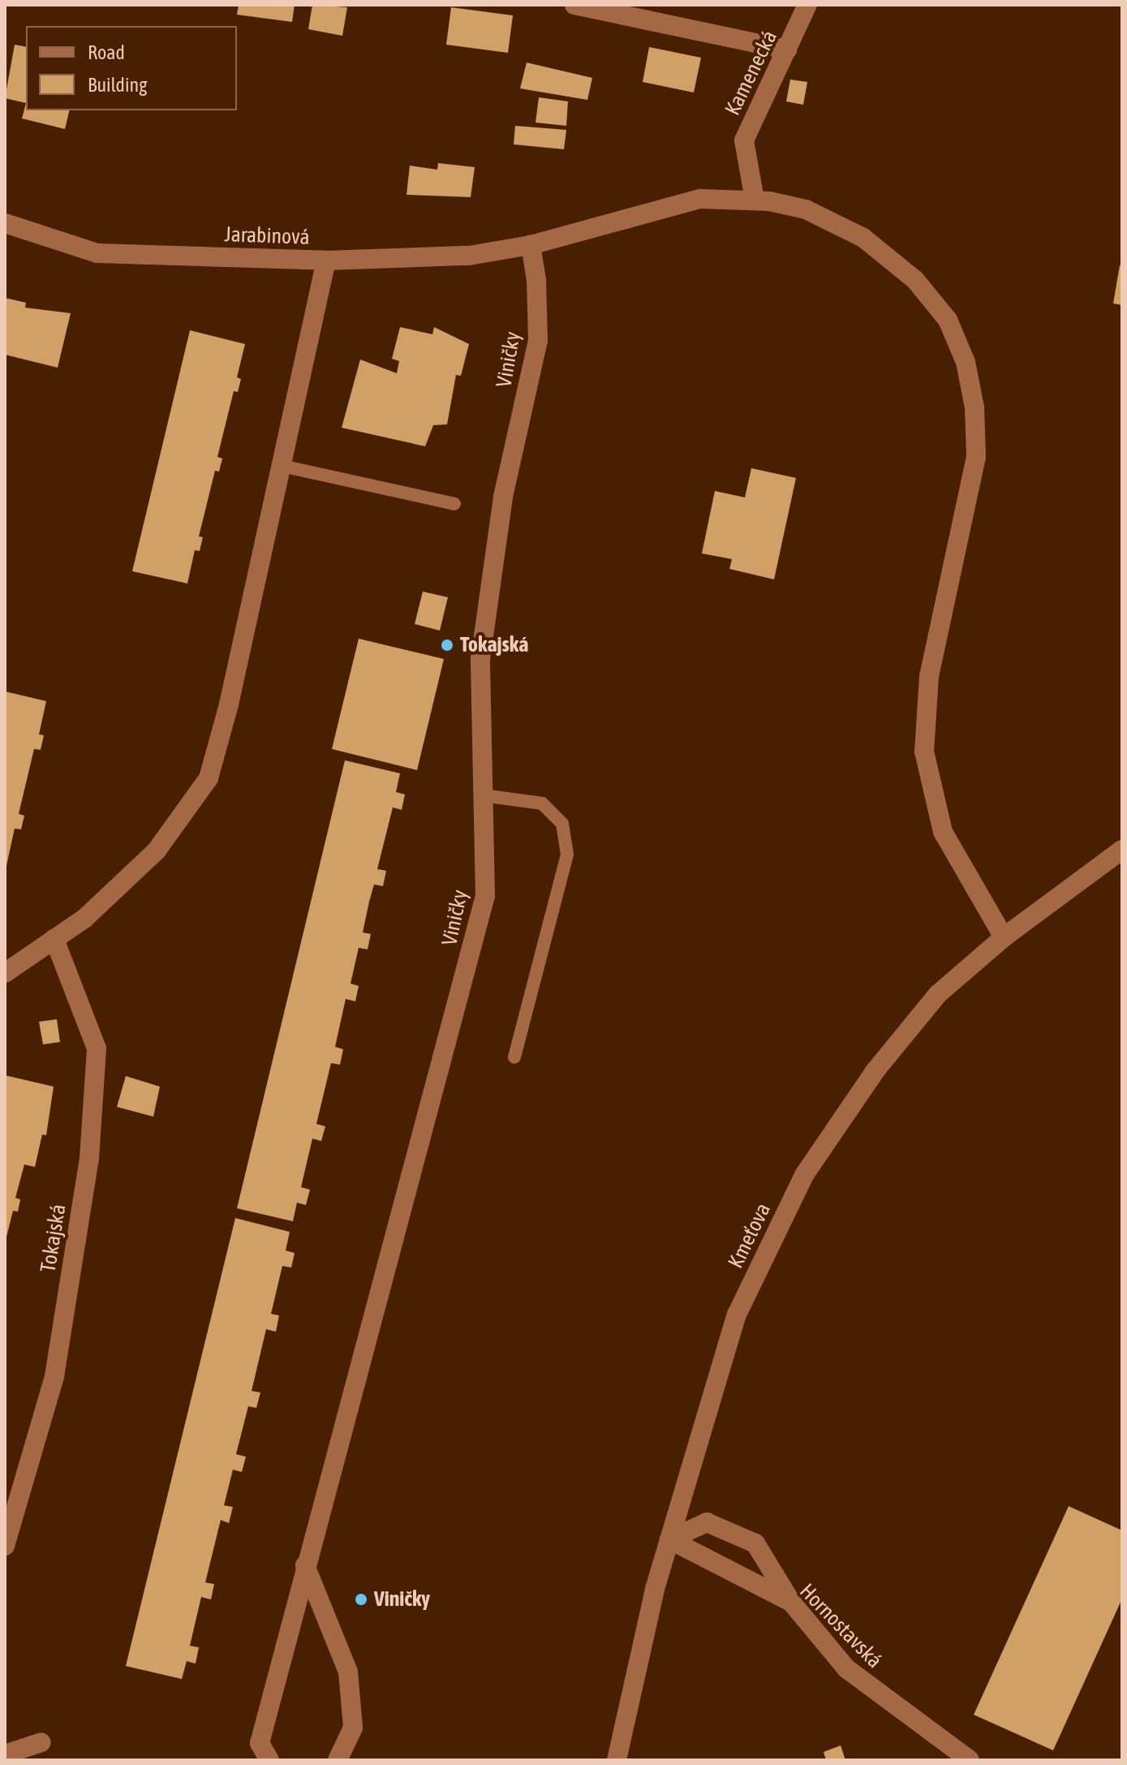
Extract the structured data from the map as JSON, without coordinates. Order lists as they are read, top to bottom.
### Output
{
  "streets": {
    "street": [
      "Kamenecká",
      "Jarabinová",
      "Viničky",
      "Kmeťova",
      "Tokajská",
      "Hornostavská"
    ]
  },
  "crossings": [
    ["Jarabinová", "Viničky"],
    ["Kmeťova", "Hornostavská"]
  ],
  "places": ["Tokajská", "Viničky"],
  "legend": ["Road", "Building"]
}
